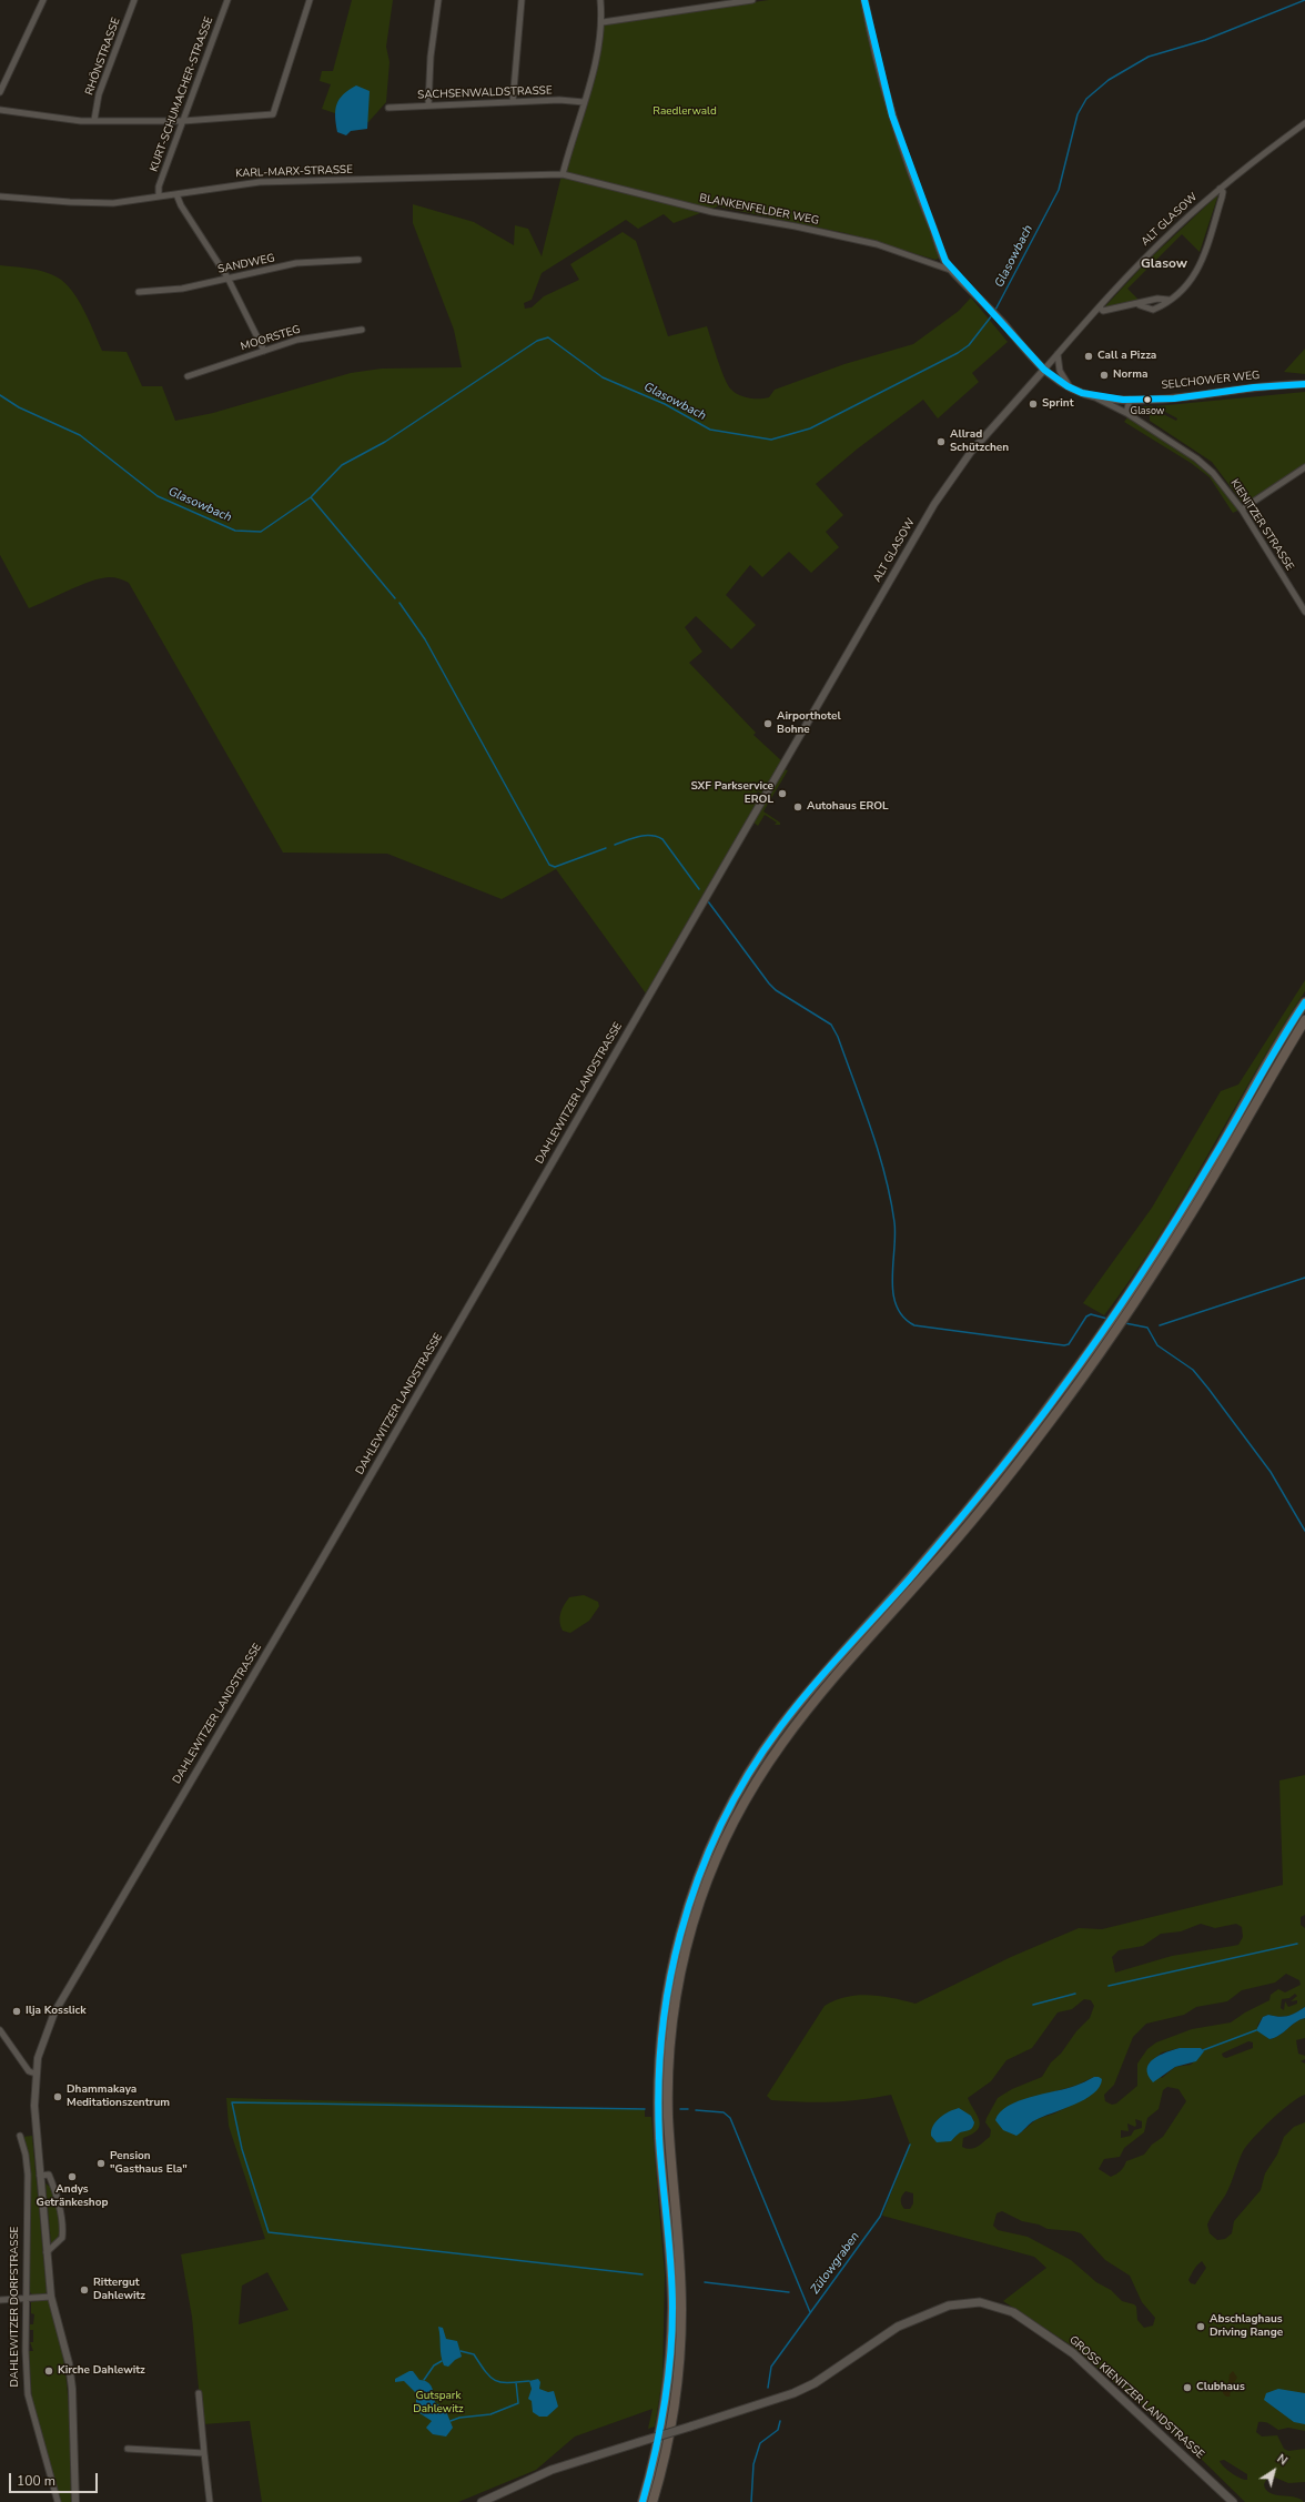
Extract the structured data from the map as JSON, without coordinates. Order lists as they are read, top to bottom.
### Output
{
  "streets": {
    "main road": ["GROSS KIENITZER LANDSTRASSE"],
    "street": [
      "RHÖNSTRASSE",
      "SACHSENWALDSTRASSE",
      "KURT-SCHUMACHER-STRASSE",
      "KARL-MARX-STRASSE",
      "BLANKENFELDER WEG",
      "ALT GLASOW",
      "SANDWEG",
      "MOORSTEG",
      "SELCHOWER WEG",
      "KIENITZER STRASSE",
      "DAHLEWITZER LANDSTRASSE",
      "DAHLEWITZER DORFSTRASSE"
    ]
  },
  "crossings": [
    ["KURT-SCHUMACHER-STRASSE", "KARL-MARX-STRASSE"],
    ["KARL-MARX-STRASSE", "BLANKENFELDER WEG"],
    ["ALT GLASOW", "SELCHOWER WEG"],
    ["ALT GLASOW", "DAHLEWITZER LANDSTRASSE"],
    ["SELCHOWER WEG", "KIENITZER STRASSE"]
  ],
  "districts": ["Glasow"],
  "water": ["Glasowbach", "Zülowgraben"],
  "parks": ["Raedlerwald", "Gutspark Dahlewitz"],
  "places": [
    "Call a Pizza",
    "Norma",
    "Glasow",
    "Sprint",
    "Allrad Schützchen",
    "Airporthotel Bohne",
    "SXF Parkservice EROL",
    "Autohaus EROL",
    "Ilja Kosslick",
    "Dhammakaya Meditationszentrum",
    "Pension \"Gasthaus Ela\"",
    "Andys Getränkeshop",
    "Rittergut Dahlewitz",
    "Abschlaghaus Driving Range",
    "Kirche Dahlewitz",
    "Clubhaus"
  ],
  "scale_bar": "100 m",
  "north": "top right"
}
